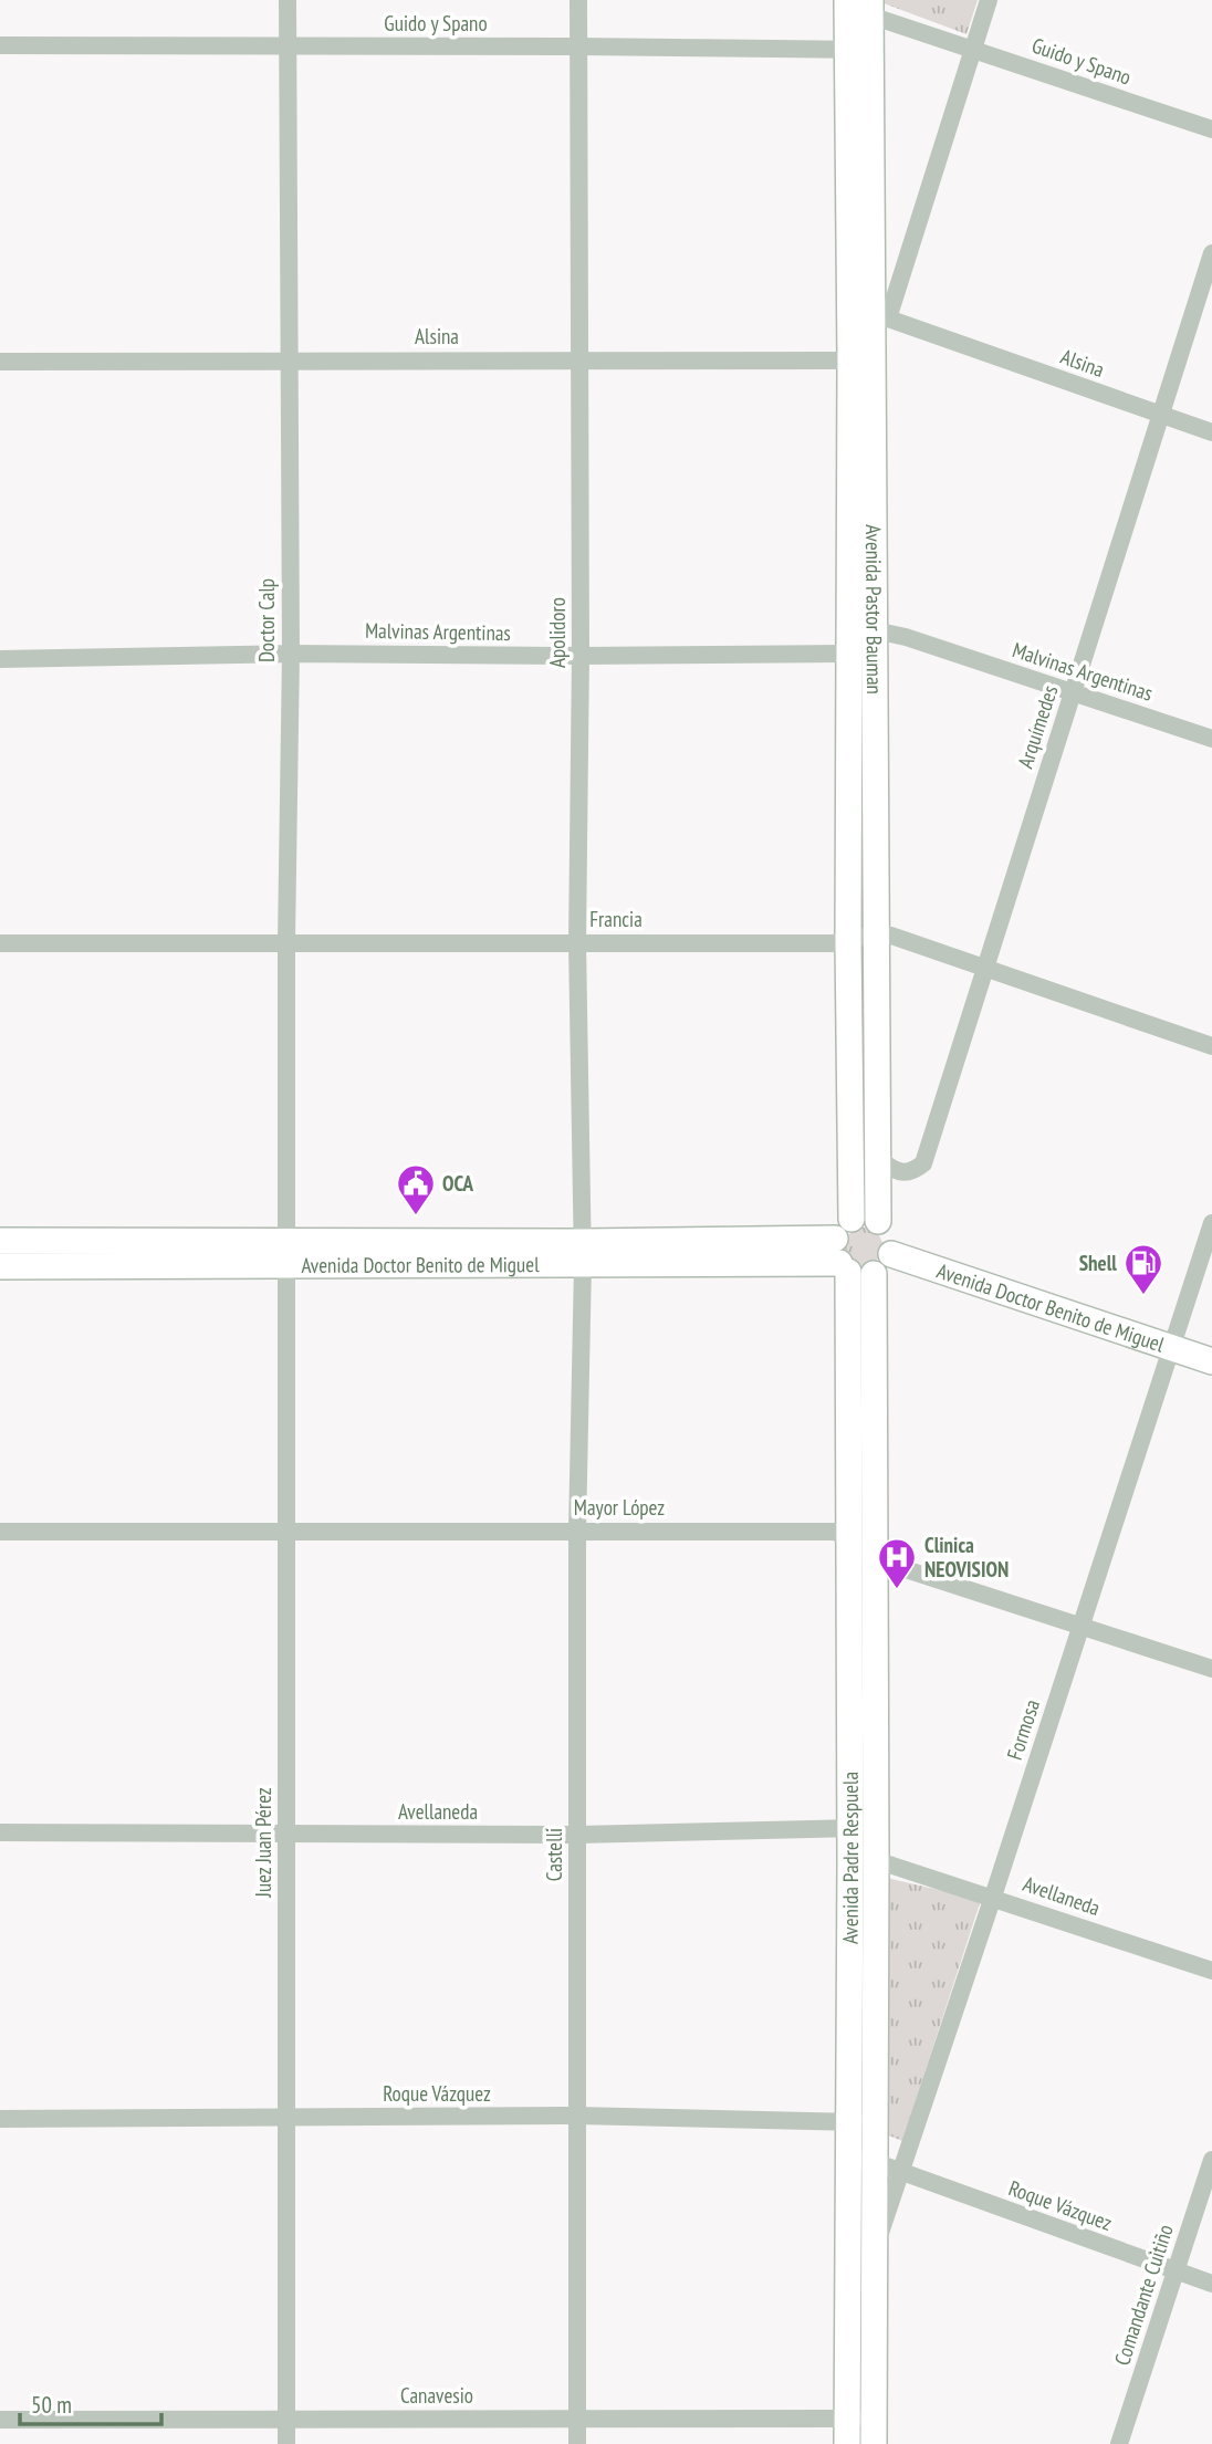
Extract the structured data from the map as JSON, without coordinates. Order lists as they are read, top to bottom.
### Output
{
  "streets": {
    "main road": ["Avenida Pastor Bauman", "Avenida Doctor Benito de Miguel", "Avenida Padre Respuela"],
    "street": [
      "Guido y Spano",
      "Alsina",
      "Doctor Calp",
      "Malvinas Argentinas",
      "Apolidoro",
      "Arquímedes",
      "Francia",
      "Mayor López",
      "Formosa",
      "Avellaneda",
      "Juez Juan Pérez",
      "Castelli",
      "Roque Vázquez",
      "Comandante Cuitiño",
      "Canavesio"
    ]
  },
  "crossings": [
    ["Guido y Spano", "Avenida Pastor Bauman"],
    ["Guido y Spano", "Doctor Calp"],
    ["Guido y Spano", "Apolidoro"],
    ["Alsina", "Avenida Pastor Bauman"],
    ["Alsina", "Doctor Calp"],
    ["Alsina", "Apolidoro"],
    ["Alsina", "Arquímedes"],
    ["Avenida Pastor Bauman", "Malvinas Argentinas"],
    ["Avenida Pastor Bauman", "Arquímedes"],
    ["Avenida Pastor Bauman", "Francia"],
    ["Avenida Pastor Bauman", "Avenida Doctor Benito de Miguel"],
    ["Avenida Pastor Bauman", "Avenida Padre Respuela"],
    ["Doctor Calp", "Malvinas Argentinas"],
    ["Doctor Calp", "Francia"],
    ["Doctor Calp", "Avenida Doctor Benito de Miguel"],
    ["Doctor Calp", "Juez Juan Pérez"],
    ["Malvinas Argentinas", "Apolidoro"],
    ["Malvinas Argentinas", "Arquímedes"],
    ["Apolidoro", "Francia"],
    ["Apolidoro", "Avenida Doctor Benito de Miguel"],
    ["Apolidoro", "Castelli"],
    ["Arquímedes", "Francia"],
    ["Avenida Doctor Benito de Miguel", "Formosa"],
    ["Avenida Doctor Benito de Miguel", "Juez Juan Pérez"],
    ["Avenida Doctor Benito de Miguel", "Castelli"],
    ["Avenida Doctor Benito de Miguel", "Avenida Padre Respuela"],
    ["Mayor López", "Juez Juan Pérez"],
    ["Mayor López", "Castelli"],
    ["Mayor López", "Avenida Padre Respuela"],
    ["Formosa", "Avellaneda"],
    ["Formosa", "Avenida Padre Respuela"],
    ["Formosa", "Roque Vázquez"],
    ["Avellaneda", "Juez Juan Pérez"],
    ["Avellaneda", "Castelli"],
    ["Avellaneda", "Avenida Padre Respuela"],
    ["Juez Juan Pérez", "Roque Vázquez"],
    ["Juez Juan Pérez", "Canavesio"],
    ["Castelli", "Roque Vázquez"],
    ["Castelli", "Canavesio"],
    ["Avenida Padre Respuela", "Roque Vázquez"],
    ["Avenida Padre Respuela", "Canavesio"],
    ["Roque Vázquez", "Comandante Cuitiño"]
  ],
  "places": {
    "public building": ["OCA"],
    "fuel station": ["Shell"],
    "hospital": ["Clinica NEOVISION"]
  },
  "scale_bar": "50 m"
}
